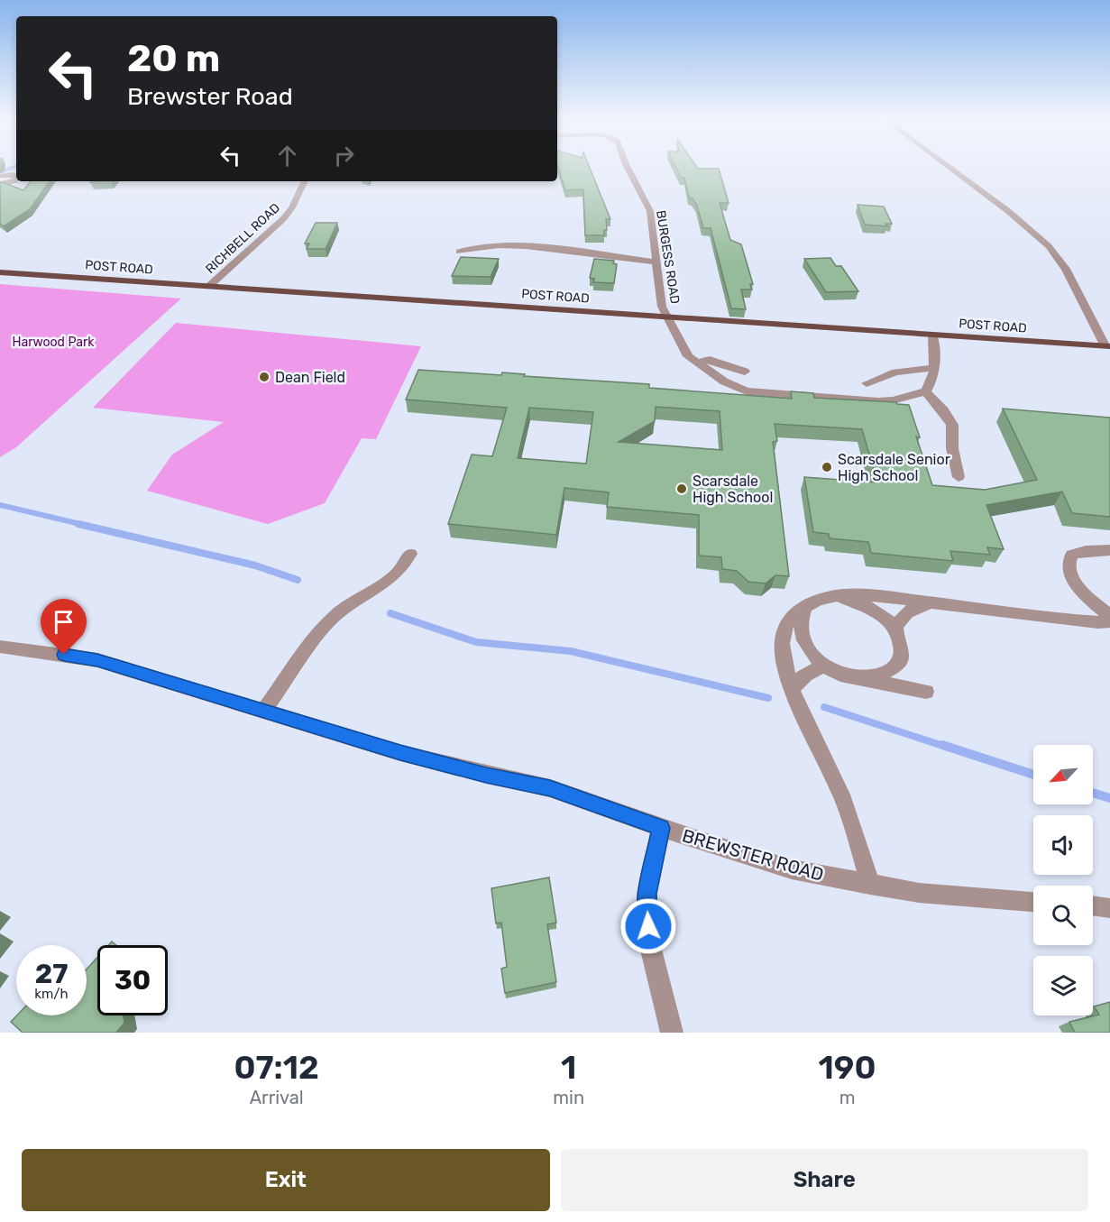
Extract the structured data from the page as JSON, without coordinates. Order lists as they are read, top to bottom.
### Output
{
  "streets": {
    "main road": ["POST ROAD"],
    "street": ["RICHBELL ROAD", "BURGESS ROAD", "BREWSTER ROAD"]
  },
  "crossings": [
    ["RICHBELL ROAD", "POST ROAD"],
    ["BURGESS ROAD", "POST ROAD"]
  ],
  "parks": ["Harwood Park"],
  "places": ["Dean Field", "Scarsdale Senior High School", "Scarsdale High School"],
  "north": "bottom left",
  "page": {
    "turn": ["20 m", "Brewster Road"],
    "speed": "27 km/h",
    "limit": "30",
    "eta": [
      "07:12",
      "Arrival",
      "1",
      "min",
      "190",
      "m"
    ],
    "buttons": ["Exit", "Share"]
  }
}
